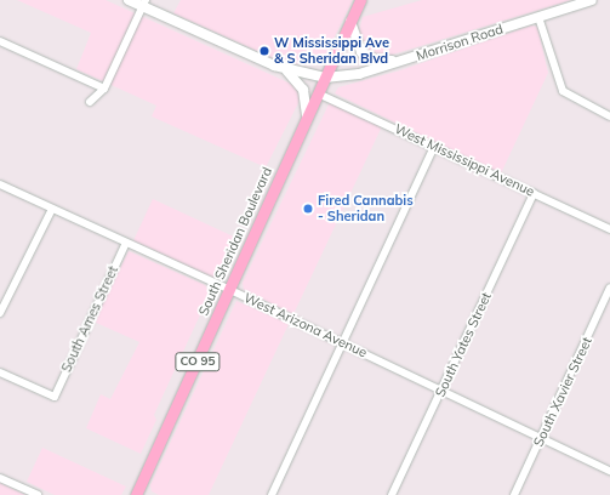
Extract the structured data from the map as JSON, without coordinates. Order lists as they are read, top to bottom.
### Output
{
  "streets": {
    "main road": ["Morrison Road", "South Sheridan Boulevard", "CO 95"],
    "street": [
      "West Mississippi Avenue",
      "South Ames Street",
      "West Arizona Avenue",
      "South Yates Street",
      "South Xavier Street"
    ]
  },
  "crossings": [
    ["Morrison Road", "South Sheridan Boulevard"],
    ["West Mississippi Avenue", "South Sheridan Boulevard"],
    ["West Mississippi Avenue", "South Yates Street"],
    ["South Sheridan Boulevard", "West Arizona Avenue"],
    ["South Ames Street", "West Arizona Avenue"],
    ["West Arizona Avenue", "South Yates Street"],
    ["West Arizona Avenue", "South Xavier Street"]
  ],
  "places": ["W Mississippi Ave & S Sheridan Blvd", "Fired Cannabis - Sheridan"]
}
